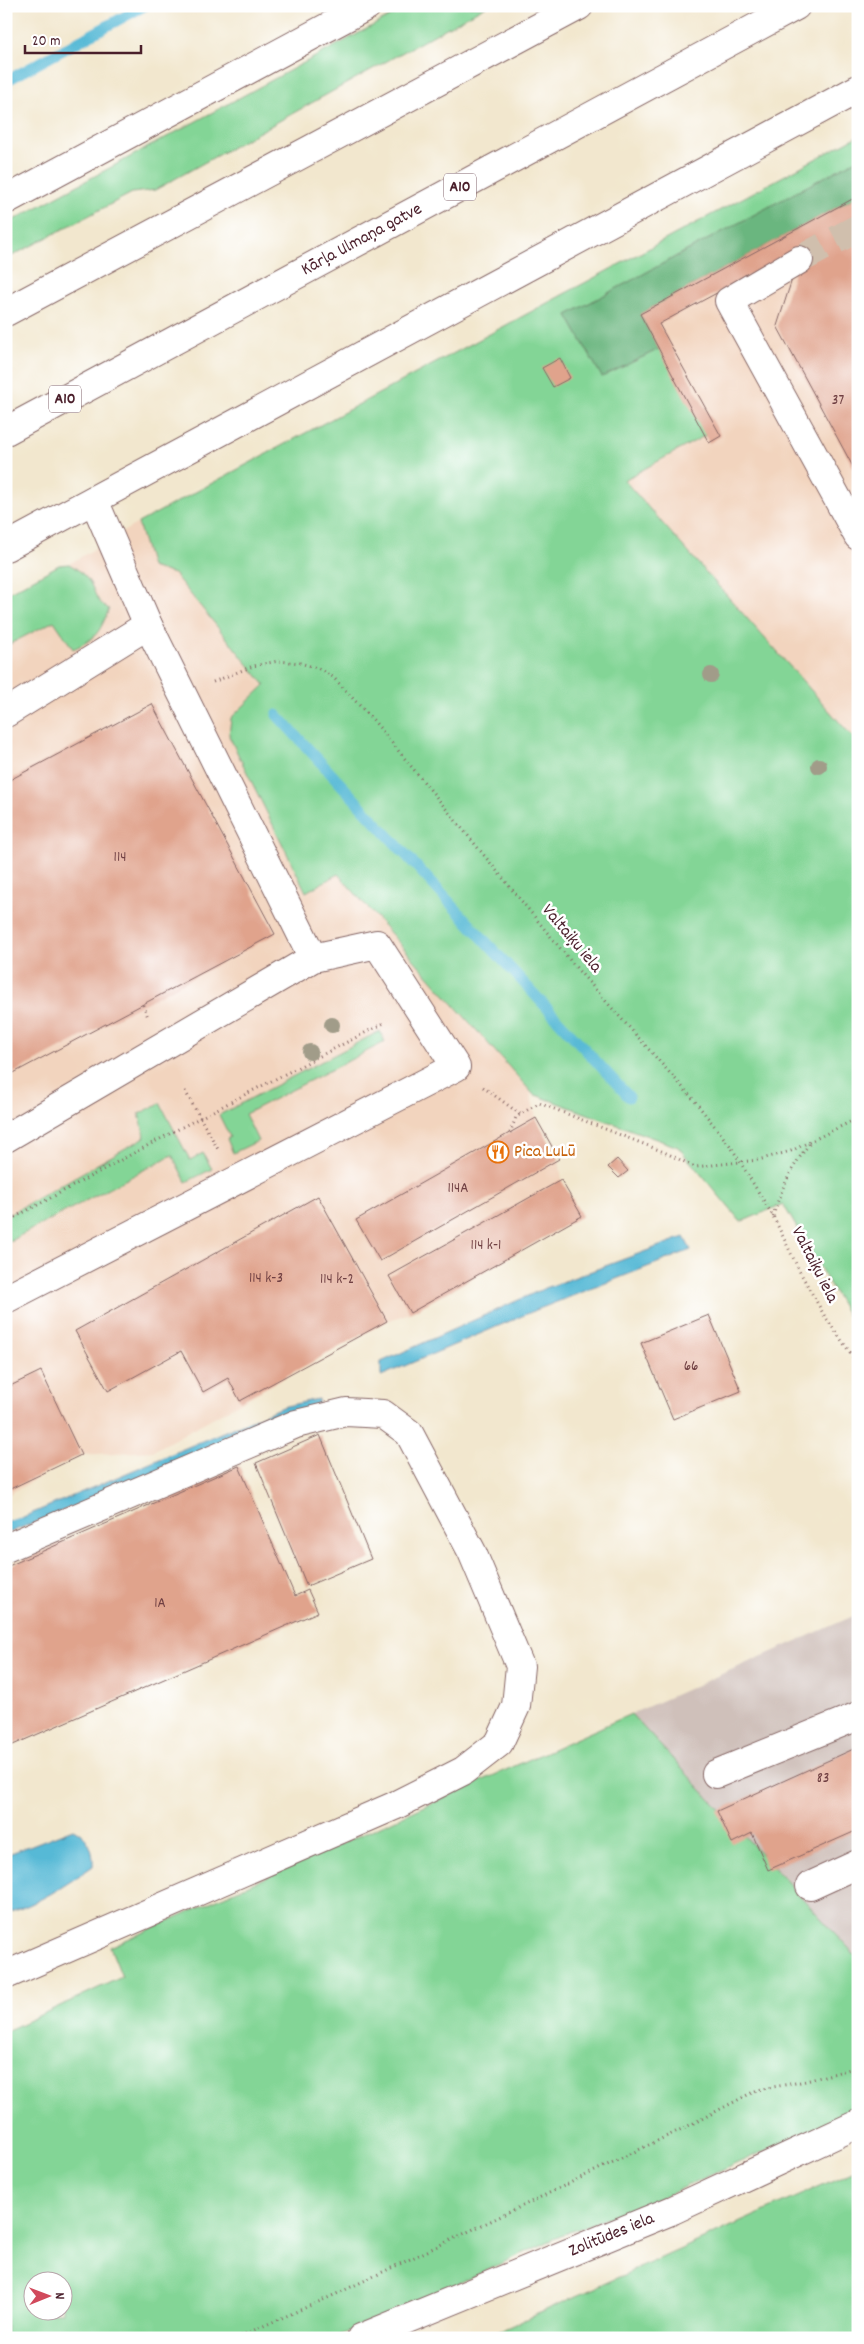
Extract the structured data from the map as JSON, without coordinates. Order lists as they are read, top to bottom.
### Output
{
  "streets": {
    "main road": ["A10", "Kārļa Ulmaņa gatve", "Zolitūdes iela"],
    "path": ["Valtaiķu iela"]
  },
  "places": {
    "restaurant": ["Pica LuLū"]
  },
  "house_numbers": [
    "37",
    "114",
    "114A",
    "114 k-1",
    "114 k-3",
    "114 k-2",
    "66",
    "1A",
    "83"
  ],
  "scale_bar": "20 m",
  "north": "right"
}
